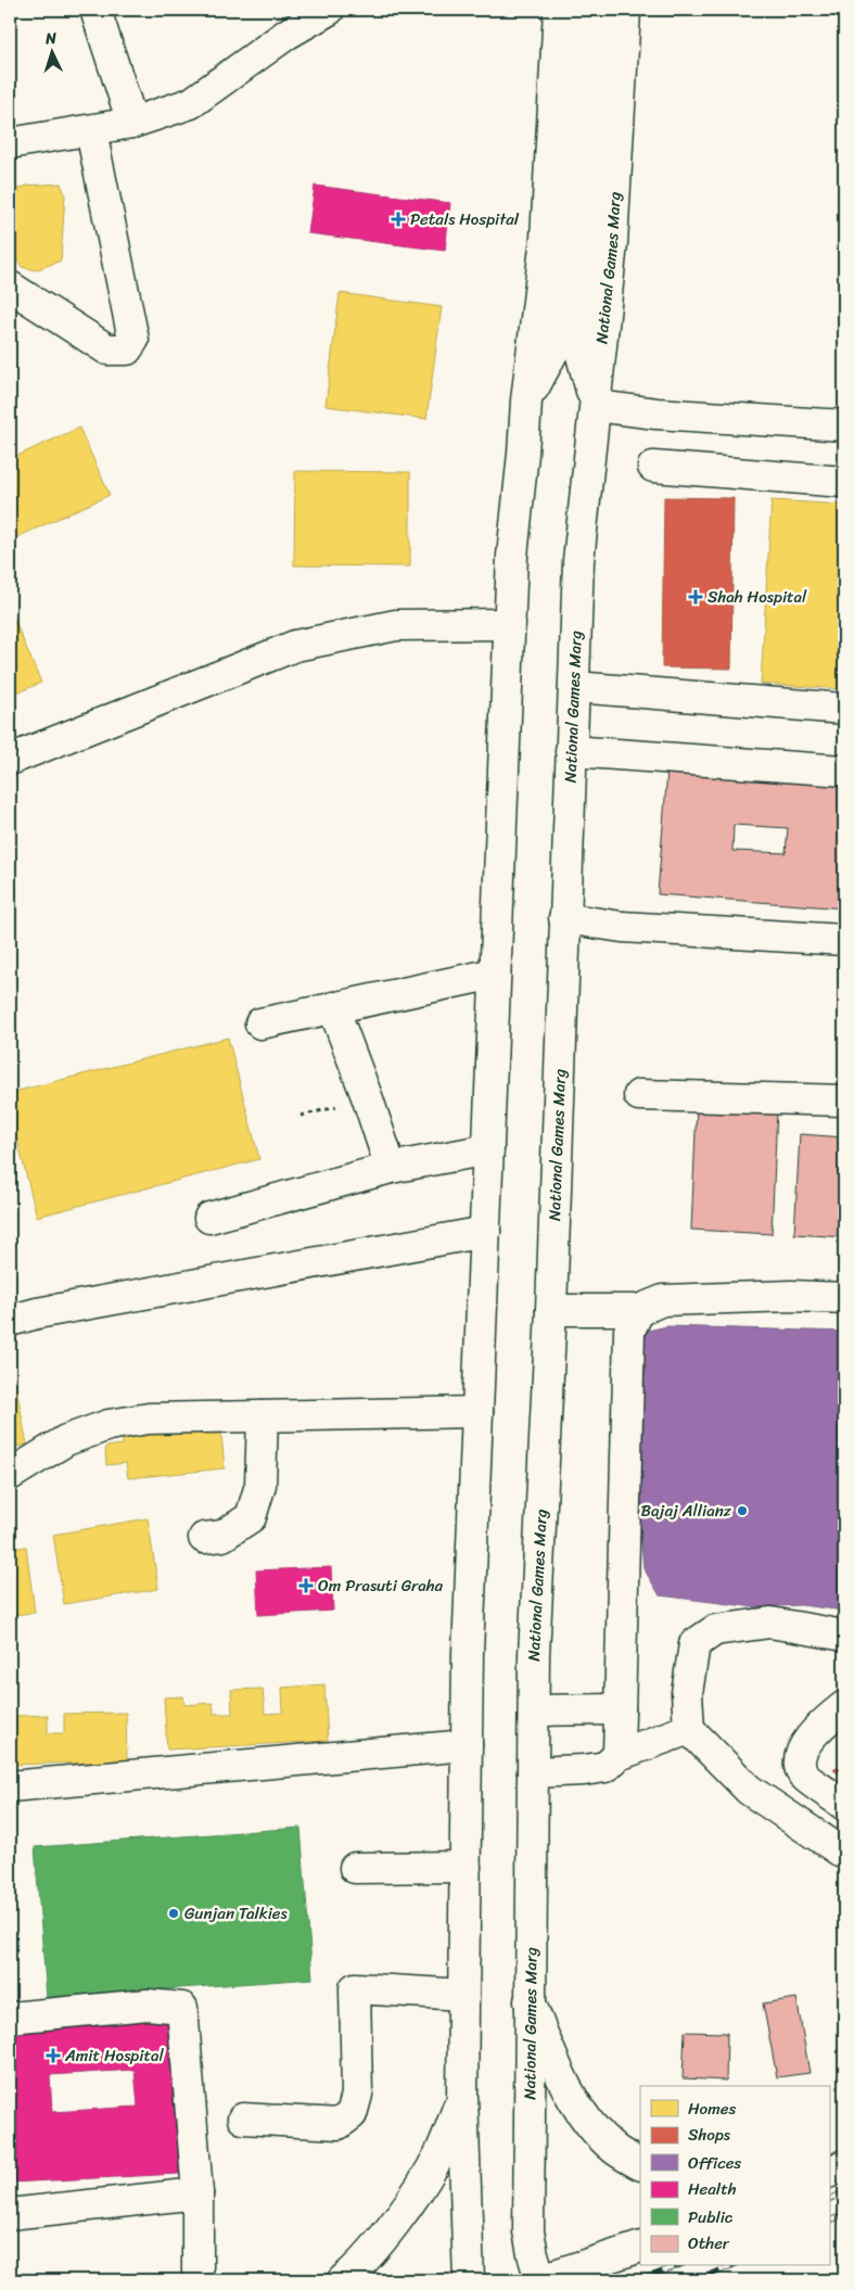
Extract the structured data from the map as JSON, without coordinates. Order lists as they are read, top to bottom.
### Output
{
  "streets": {
    "main road": ["National Games Marg"]
  },
  "places": {
    "health": [
      "Petals Hospital",
      "Shah Hospital",
      "Om Prasuti Graha",
      "Amit Hospital"
    ],
    "other": ["Bajaj Allianz", "Gunjan Talkies"]
  },
  "legend": [
    "Homes",
    "Shops",
    "Offices",
    "Health",
    "Public",
    "Other"
  ],
  "north": "top"
}
